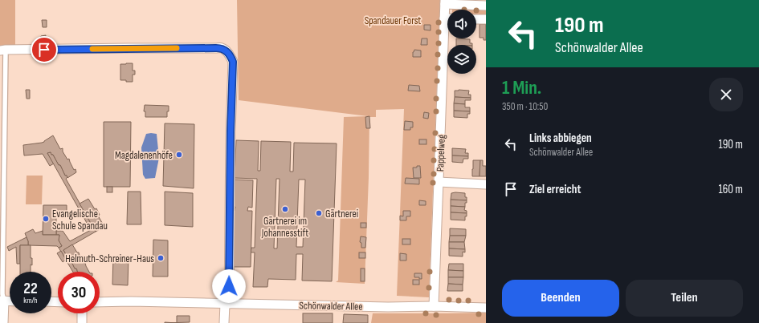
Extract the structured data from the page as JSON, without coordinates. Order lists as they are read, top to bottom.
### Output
{
  "streets": {
    "street": ["Pappelweg", "Schönwalder Allee"]
  },
  "crossings": [
    ["Pappelweg", "Schönwalder Allee"]
  ],
  "parks": ["Spandauer Forst"],
  "places": [
    "Magdalenenhöfe",
    "Gärtnerei im Johannesstift",
    "Gärtnerei",
    "Evangelische Schule Spandau",
    "Helmuth-Schreiner-Haus"
  ],
  "page": {
    "turn": ["190 m", "Schönwalder Allee"],
    "heading": ["1 Min.", "350 m · 10:50"],
    "list": [
      {
        "name": "Links abbiegen",
        "note": "Schönwalder Allee",
        "value": "190 m"
      },
      {
        "name": "Ziel erreicht",
        "value": "160 m"
      }
    ],
    "speed": "22 km/h",
    "limit": "30",
    "buttons": ["Beenden", "Teilen"]
  }
}
